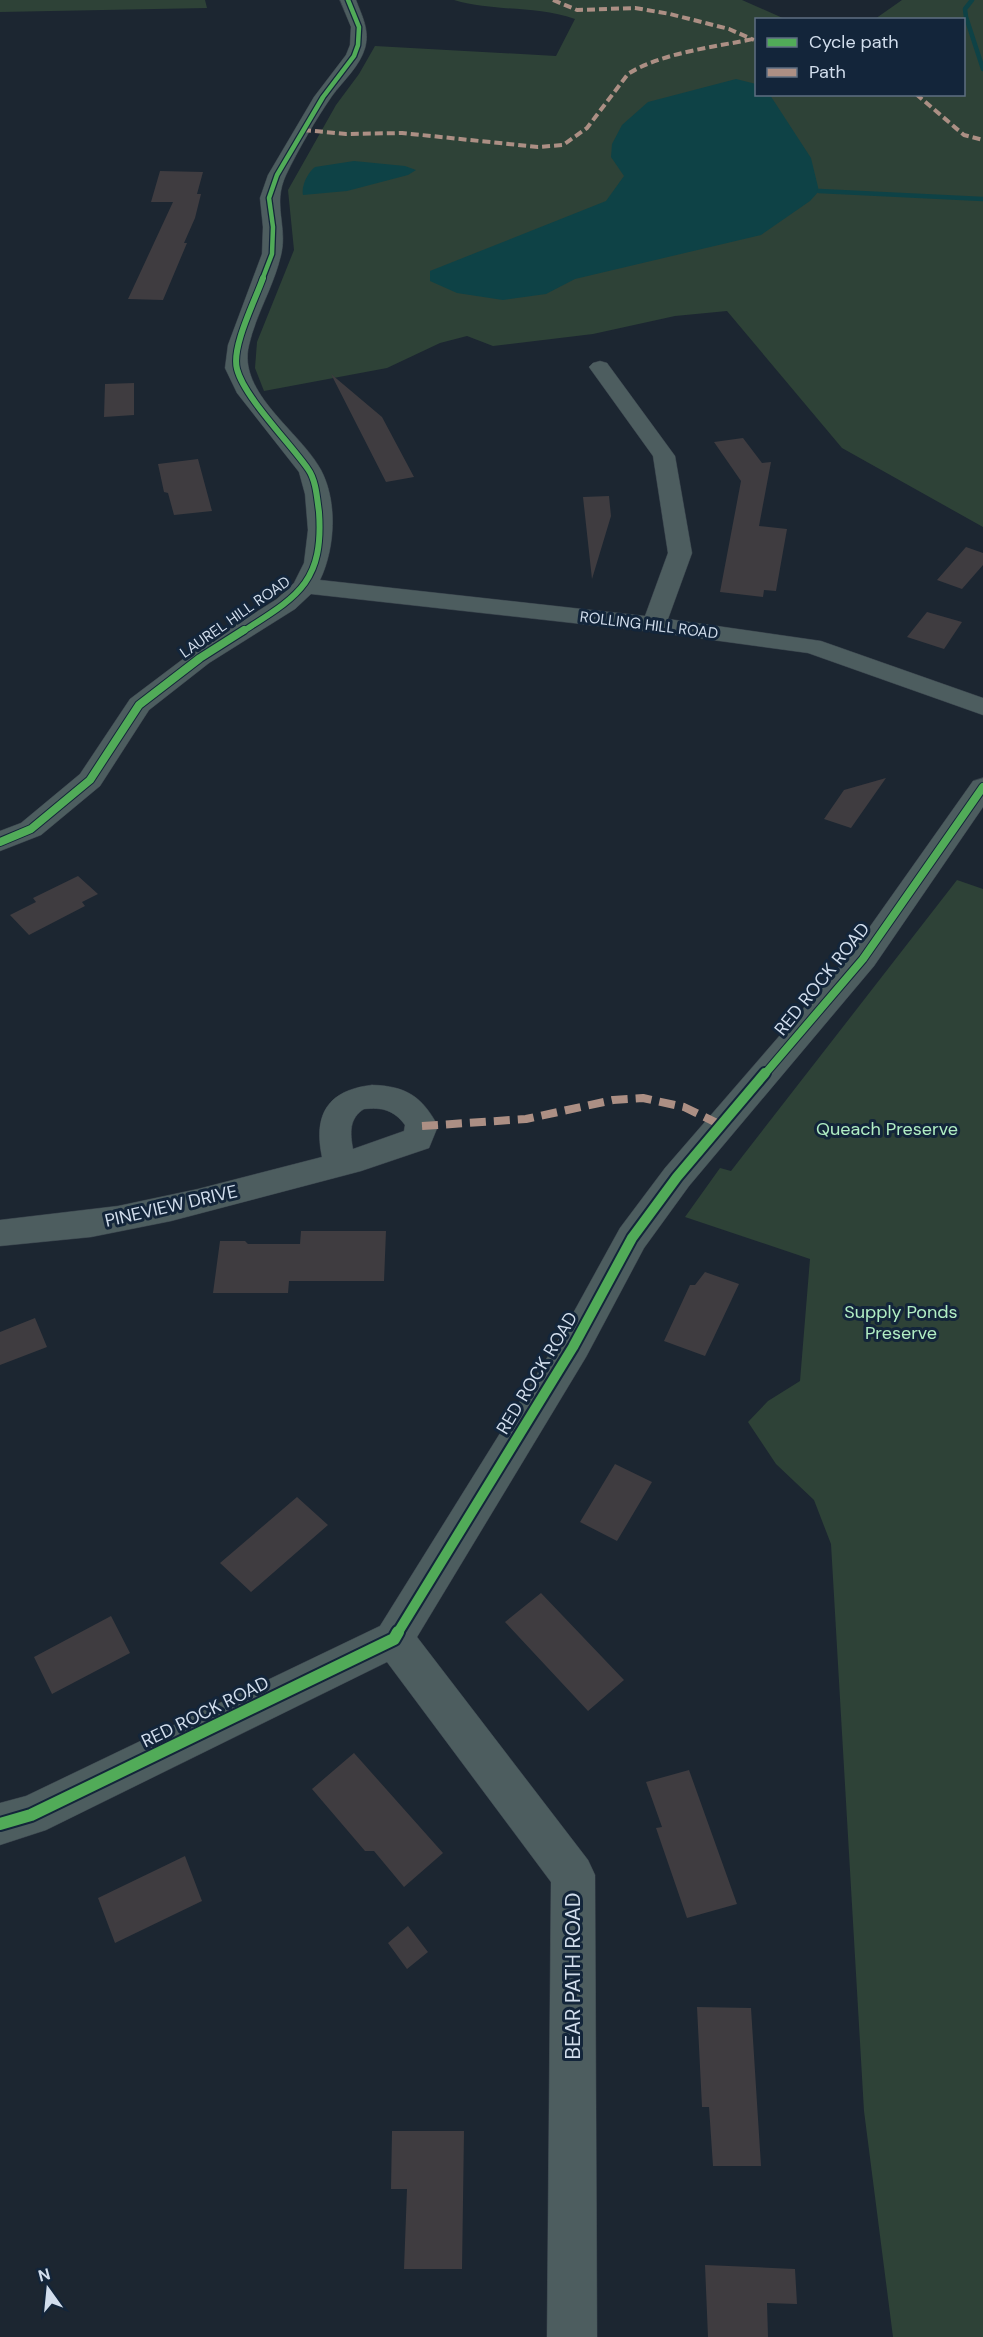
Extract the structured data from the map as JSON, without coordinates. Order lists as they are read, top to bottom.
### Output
{
  "streets": {
    "street": [
      "LAUREL HILL ROAD",
      "ROLLING HILL ROAD",
      "RED ROCK ROAD",
      "PINEVIEW DRIVE",
      "BEAR PATH ROAD"
    ]
  },
  "crossings": [
    ["LAUREL HILL ROAD", "ROLLING HILL ROAD"],
    ["RED ROCK ROAD", "BEAR PATH ROAD"]
  ],
  "parks": ["Queach Preserve", "Supply Ponds Preserve"],
  "legend": ["Cycle path", "Path"],
  "north": "top"
}
